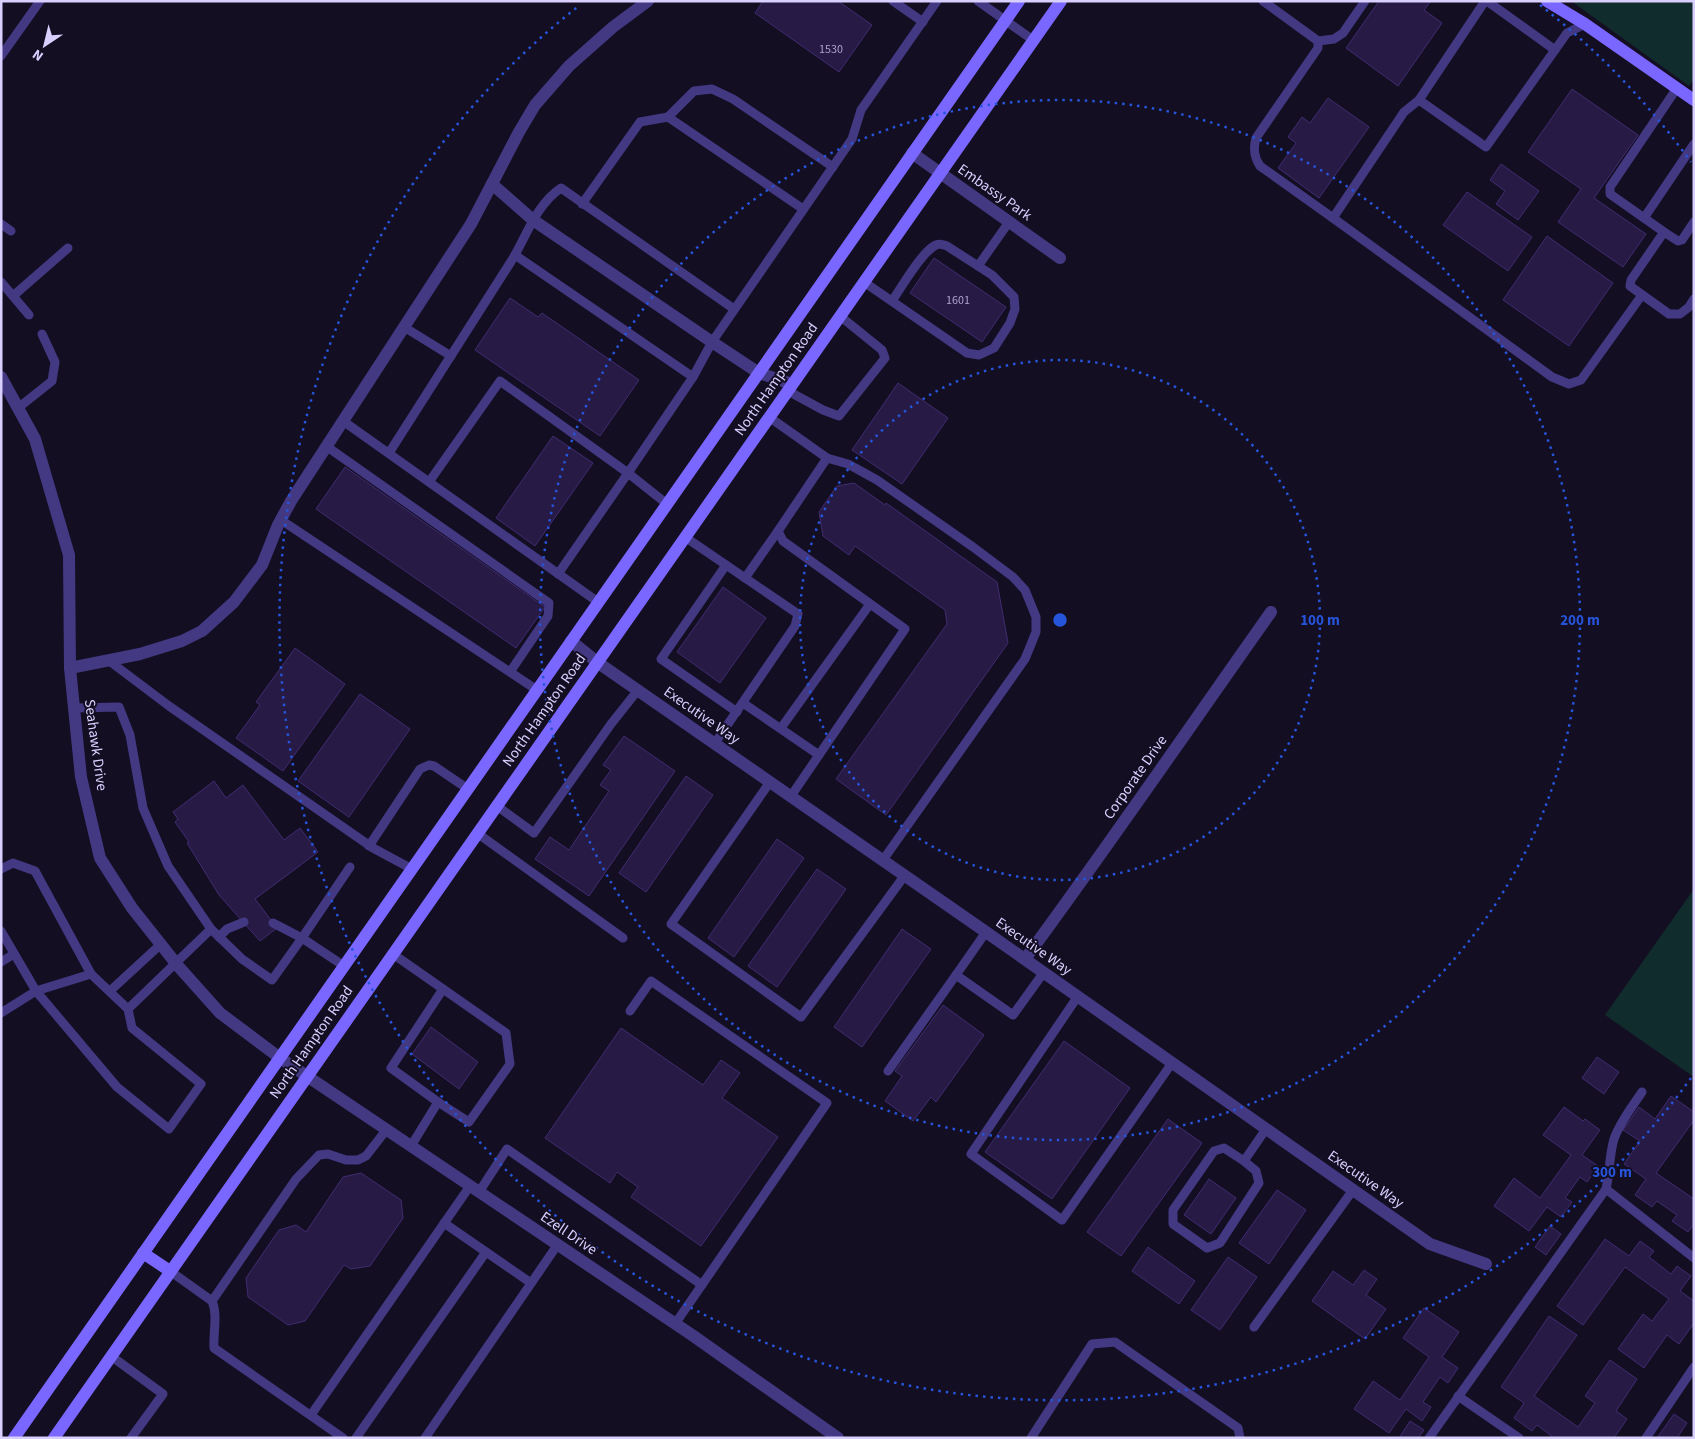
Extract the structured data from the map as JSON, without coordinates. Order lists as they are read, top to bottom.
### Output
{
  "streets": {
    "main road": ["North Hampton Road"],
    "street": [
      "Embassy Park",
      "Executive Way",
      "Seahawk Drive",
      "Corporate Drive",
      "Ezell Drive"
    ]
  },
  "crossings": [
    ["Embassy Park", "North Hampton Road"],
    ["North Hampton Road", "Executive Way"],
    ["North Hampton Road", "Seahawk Drive"],
    ["North Hampton Road", "Ezell Drive"],
    ["Executive Way", "Corporate Drive"],
    ["Seahawk Drive", "Ezell Drive"]
  ],
  "house_numbers": ["1530", "1601"],
  "north": "bottom left",
  "rings": ["100 m", "200 m", "300 m"]
}
